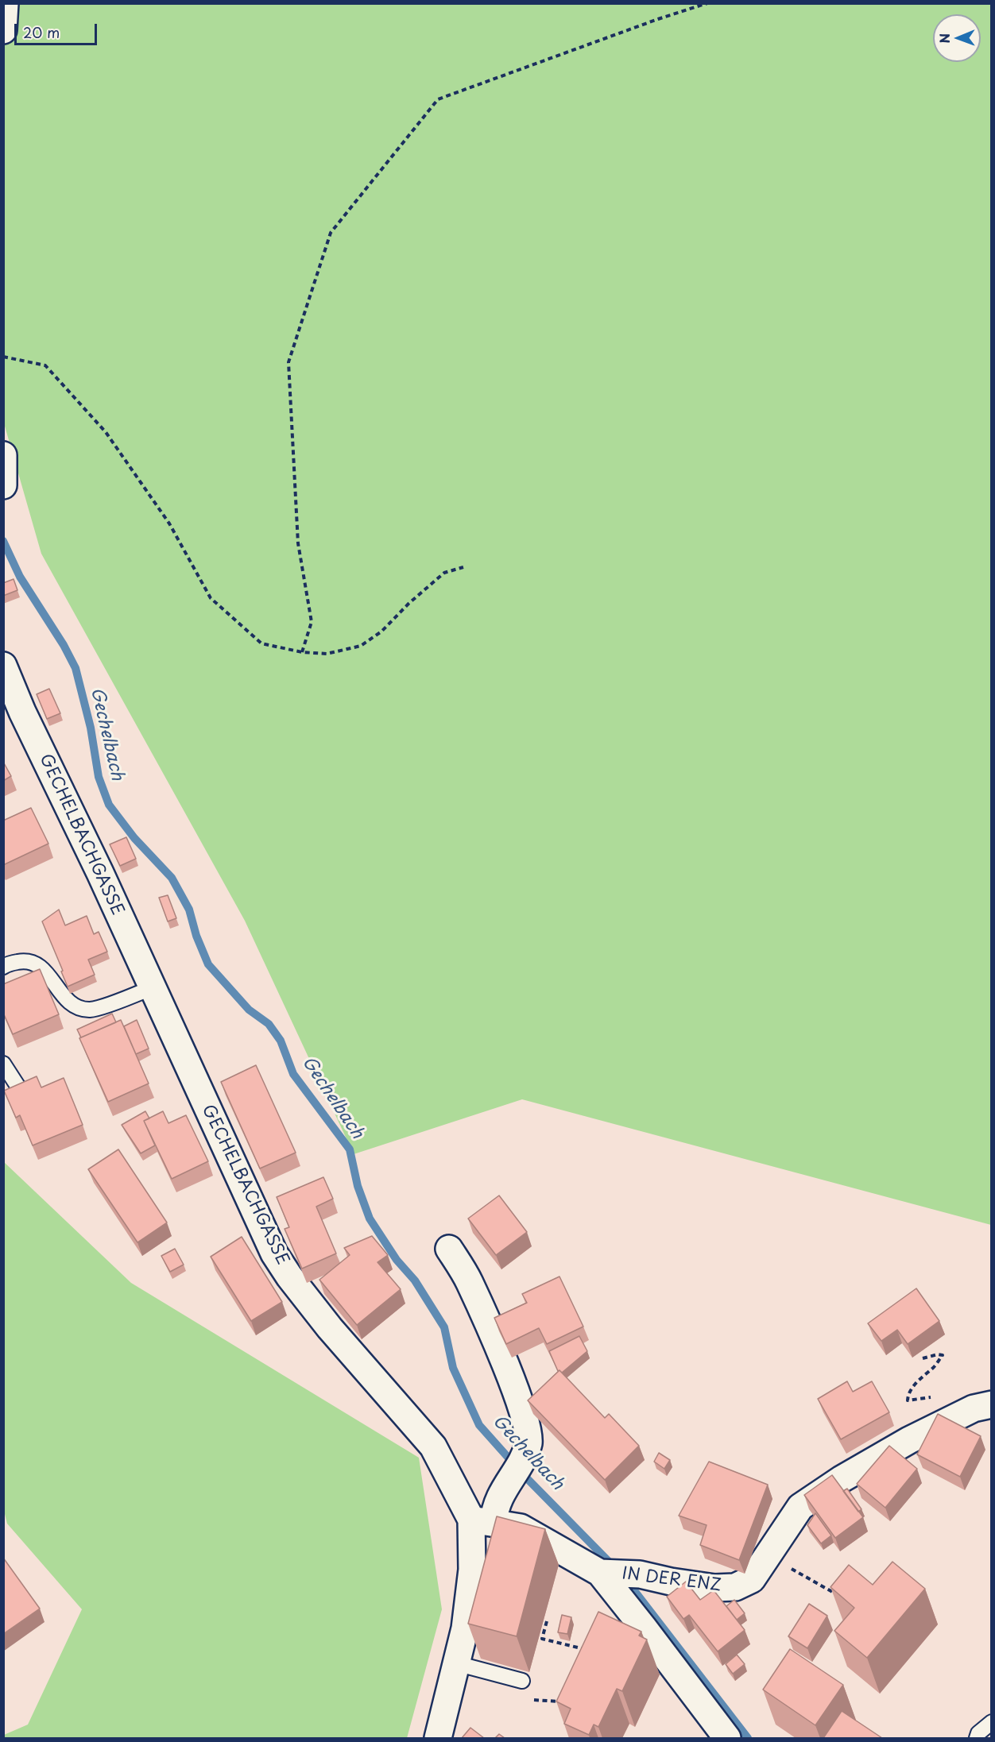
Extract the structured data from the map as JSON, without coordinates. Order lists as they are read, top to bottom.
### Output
{
  "streets": {
    "street": ["GECHELBACHGASSE", "IN DER ENZ"]
  },
  "crossings": [
    ["GECHELBACHGASSE", "IN DER ENZ"]
  ],
  "water": ["Gechelbach"],
  "scale_bar": "20 m",
  "north": "left"
}
